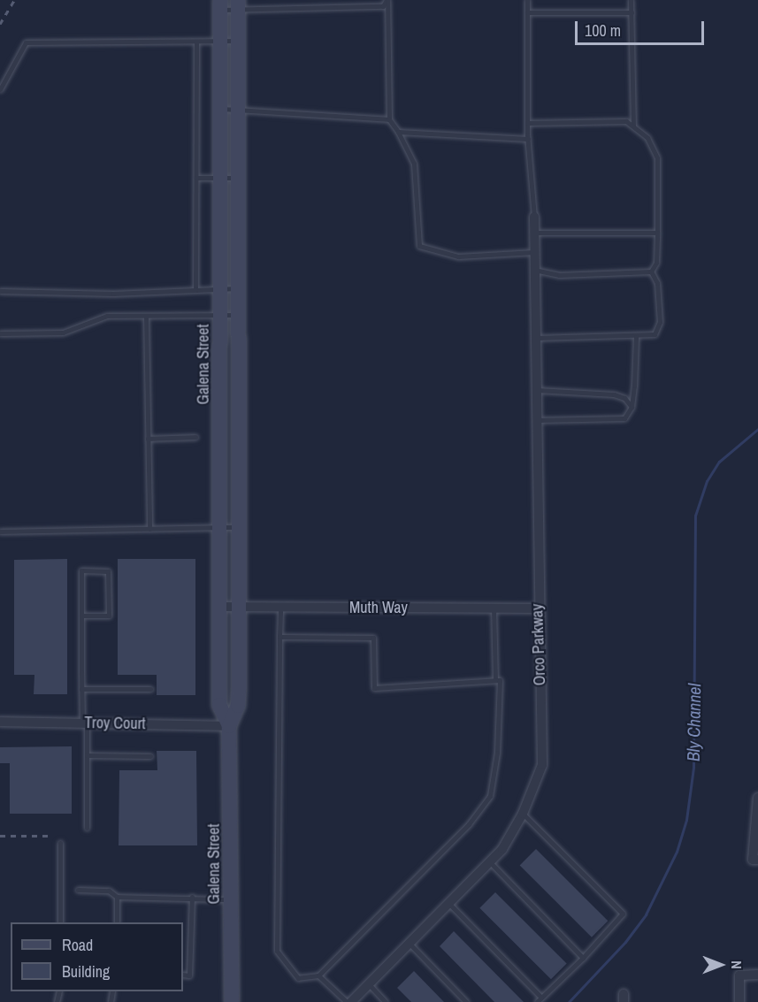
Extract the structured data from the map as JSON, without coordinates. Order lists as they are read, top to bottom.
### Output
{
  "streets": {
    "street": [
      "Galena Street",
      "Muth Way",
      "Orco Parkway",
      "Troy Court"
    ]
  },
  "crossings": [
    ["Galena Street", "Muth Way"],
    ["Galena Street", "Troy Court"],
    ["Muth Way", "Orco Parkway"]
  ],
  "water": ["Bly Channel"],
  "legend": ["Road", "Building"],
  "scale_bar": "100 m",
  "north": "right"
}
